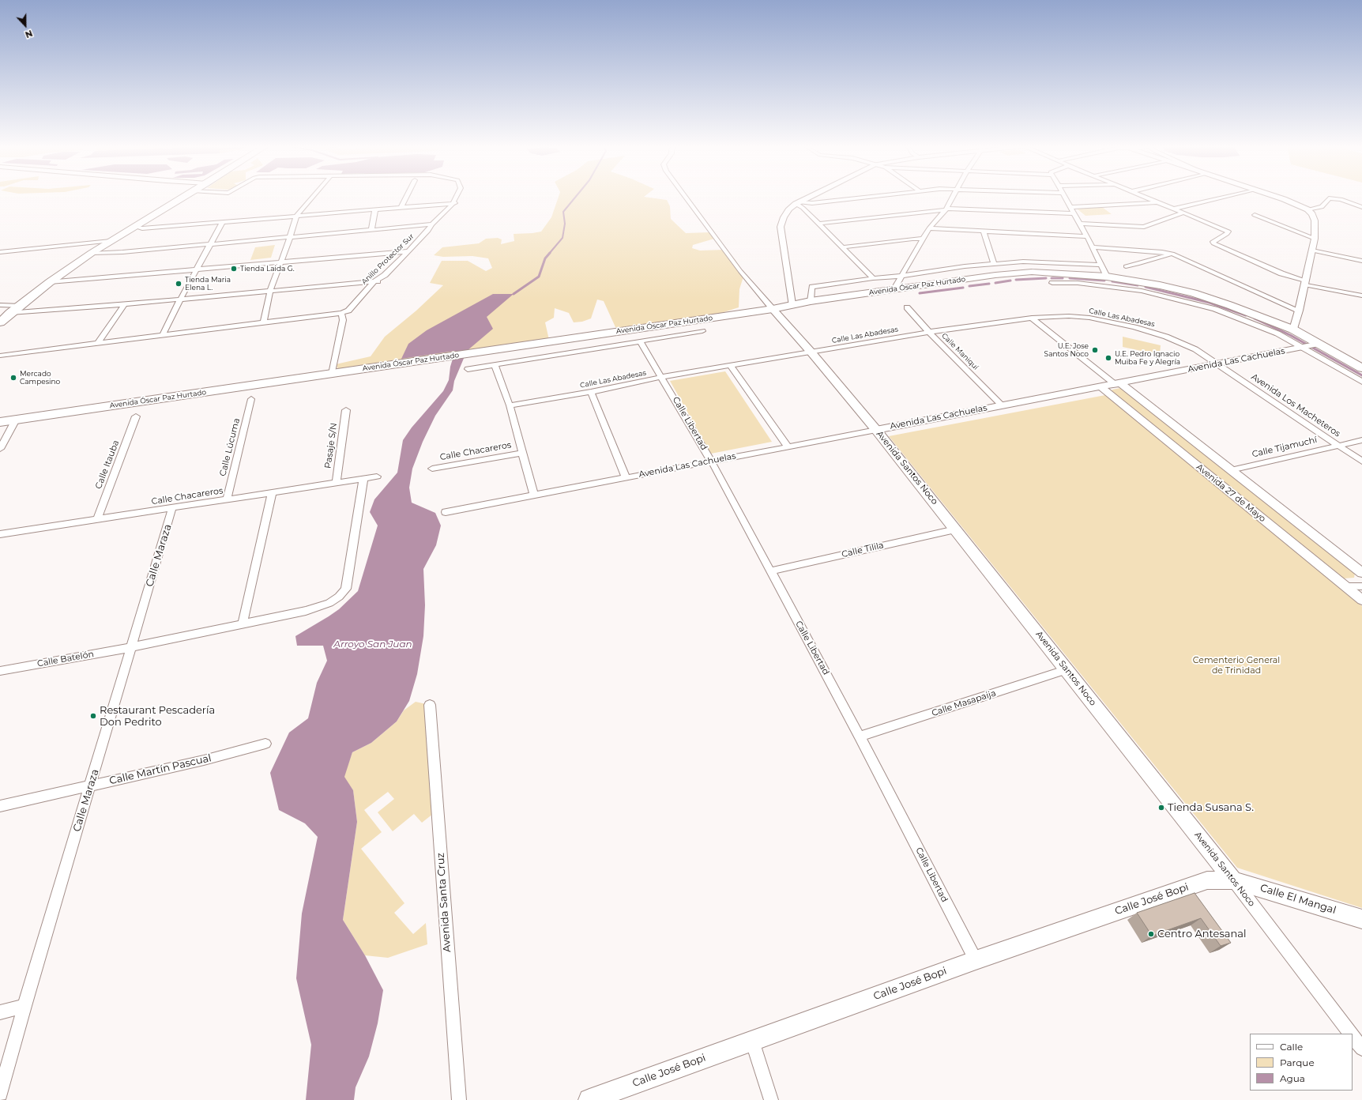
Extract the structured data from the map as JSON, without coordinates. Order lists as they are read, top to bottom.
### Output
{
  "streets": {
    "main road": [
      "Avenida Óscar Paz Hurtado",
      "Avenida Santos Noco",
      "Calle José Bopi",
      "Calle El Mangal"
    ],
    "street": [
      "Anillo Protector Sur",
      "Calle Las Abadesas",
      "Calle Maniquí",
      "Avenida Las Cachuelas",
      "Avenida Los Macheteros",
      "Calle Libertad",
      "Pasaje S/N",
      "Calle Lúcuma",
      "Calle Tijamuchí",
      "Calle Chacareros",
      "Calle Itauba",
      "Avenida 27 de Mayo",
      "Calle Tilila",
      "Calle Maraza",
      "Calle Batelón",
      "Calle Masapaija",
      "Calle Martín Pascual",
      "Avenida Santa Cruz"
    ]
  },
  "crossings": [
    ["Avenida Óscar Paz Hurtado", "Avenida Las Cachuelas"],
    ["Avenida Óscar Paz Hurtado", "Avenida Santos Noco"],
    ["Calle Las Abadesas", "Calle Maniquí"],
    ["Calle Las Abadesas", "Avenida Las Cachuelas"],
    ["Calle Las Abadesas", "Avenida Los Macheteros"],
    ["Calle Las Abadesas", "Calle Libertad"],
    ["Calle Las Abadesas", "Avenida Santos Noco"],
    ["Calle Las Abadesas", "Avenida 27 de Mayo"],
    ["Calle Maniquí", "Avenida Las Cachuelas"],
    ["Avenida Las Cachuelas", "Avenida Los Macheteros"],
    ["Avenida Las Cachuelas", "Calle Libertad"],
    ["Avenida Las Cachuelas", "Avenida Santos Noco"],
    ["Avenida Las Cachuelas", "Avenida 27 de Mayo"],
    ["Avenida Los Macheteros", "Calle Tijamuchí"],
    ["Calle Libertad", "Calle Tilila"],
    ["Calle Libertad", "Calle Masapaija"],
    ["Calle Libertad", "Calle José Bopi"],
    ["Pasaje S/N", "Calle Chacareros"],
    ["Calle Lúcuma", "Calle Chacareros"],
    ["Calle Tijamuchí", "Avenida 27 de Mayo"],
    ["Calle Chacareros", "Calle Itauba"],
    ["Calle Chacareros", "Calle Maraza"],
    ["Calle Chacareros", "Calle Batelón"],
    ["Avenida Santos Noco", "Calle Tilila"],
    ["Avenida Santos Noco", "Calle Masapaija"],
    ["Avenida Santos Noco", "Calle José Bopi"],
    ["Avenida Santos Noco", "Calle El Mangal"],
    ["Calle Maraza", "Calle Batelón"],
    ["Calle Maraza", "Calle Martín Pascual"],
    ["Calle José Bopi", "Calle El Mangal"]
  ],
  "water": ["Arroyo San Juan"],
  "parks": ["Cementerio General de Trinidad"],
  "places": [
    "Tienda Laida G.",
    "Tienda Maria Elena L.",
    "U.E. Jose Santos Noco",
    "U.E. Pedro Ignacio Muiba Fe y Alegría",
    "Mercado Campesino",
    "Restaurant Pescadería Don Pedrito",
    "Tienda Susana S.",
    "Centro Antesanal"
  ],
  "legend": ["Calle", "Parque", "Agua"],
  "north": "bottom"
}
